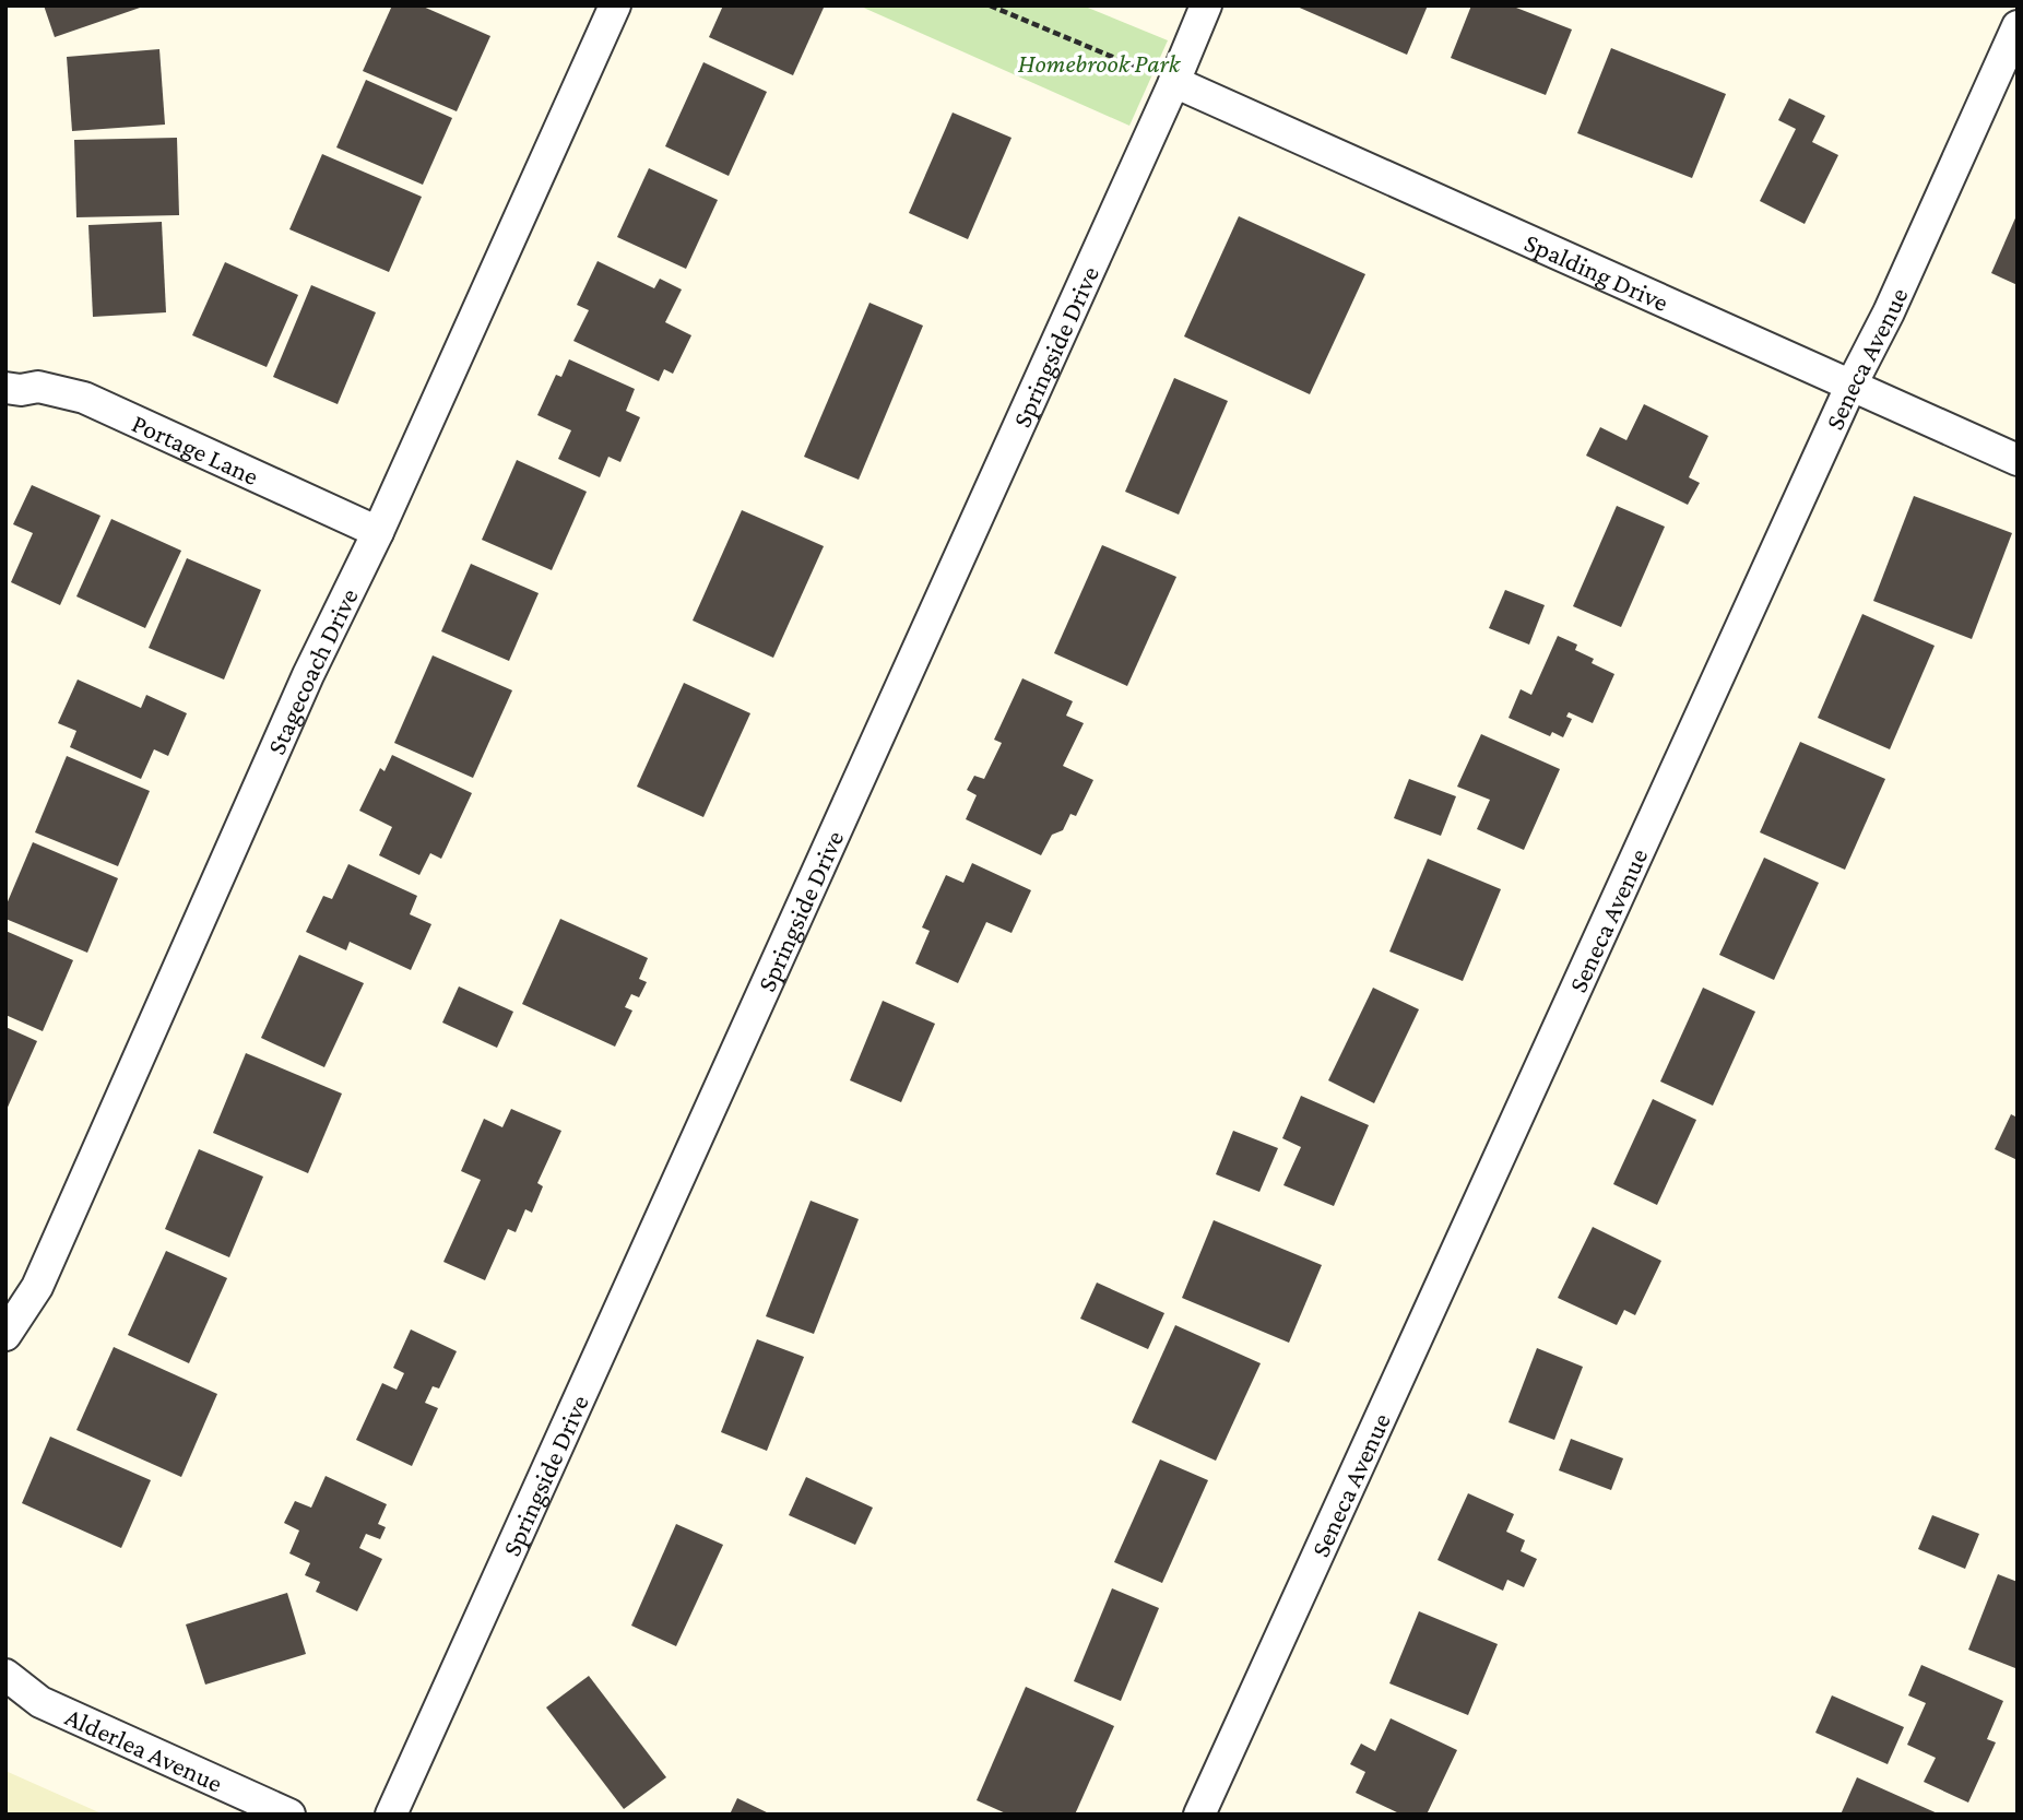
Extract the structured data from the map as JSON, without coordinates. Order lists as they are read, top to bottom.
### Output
{
  "streets": {
    "street": [
      "Spalding Drive",
      "Springside Drive",
      "Seneca Avenue",
      "Portage Lane",
      "Stagecoach Drive",
      "Alderlea Avenue"
    ]
  },
  "crossings": [
    ["Spalding Drive", "Springside Drive"],
    ["Spalding Drive", "Seneca Avenue"],
    ["Portage Lane", "Stagecoach Drive"]
  ],
  "parks": ["Homebrook Park"]
}
